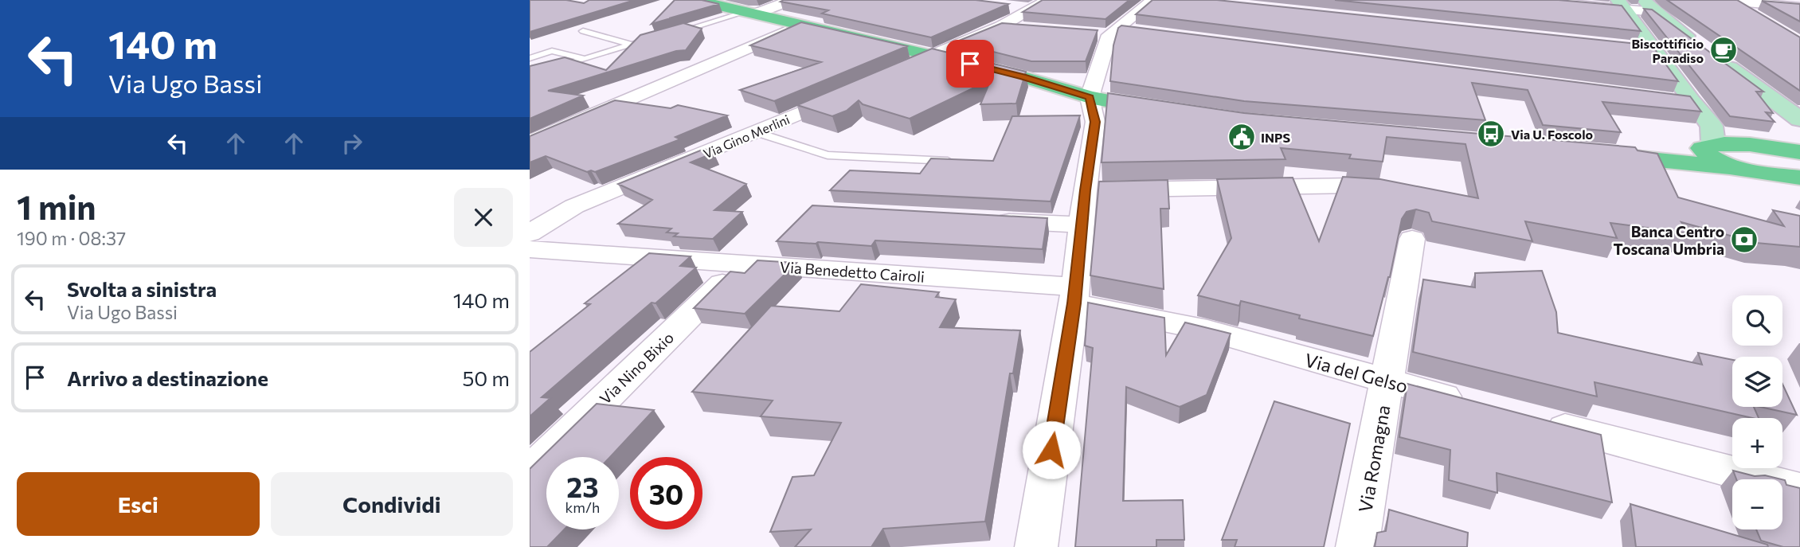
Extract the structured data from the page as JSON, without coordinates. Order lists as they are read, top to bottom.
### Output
{
  "streets": {
    "street": [
      "Via Gino Merlini",
      "Via Benedetto Cairoli",
      "Via Nino Bixio",
      "Via del Gelso",
      "Via Romagna"
    ]
  },
  "crossings": [
    ["Via Benedetto Cairoli", "Via Nino Bixio"],
    ["Via Benedetto Cairoli", "Via del Gelso"],
    ["Via del Gelso", "Via Romagna"]
  ],
  "places": {
    "cafe": ["Biscottificio Paradiso"],
    "bus stop": ["Via U. Foscolo"],
    "public building": ["INPS"],
    "bank": ["Banca Centro Toscana Umbria"]
  },
  "page": {
    "turn": ["140 m", "Via Ugo Bassi"],
    "heading": ["1 min", "190 m · 08:37"],
    "list": [
      {
        "name": "Svolta a sinistra",
        "note": "Via Ugo Bassi",
        "value": "140 m"
      },
      {
        "name": "Arrivo a destinazione",
        "value": "50 m"
      }
    ],
    "map_buttons": ["+", "−"],
    "speed": "23 km/h",
    "limit": "30",
    "buttons": ["Esci", "Condividi"]
  }
}
